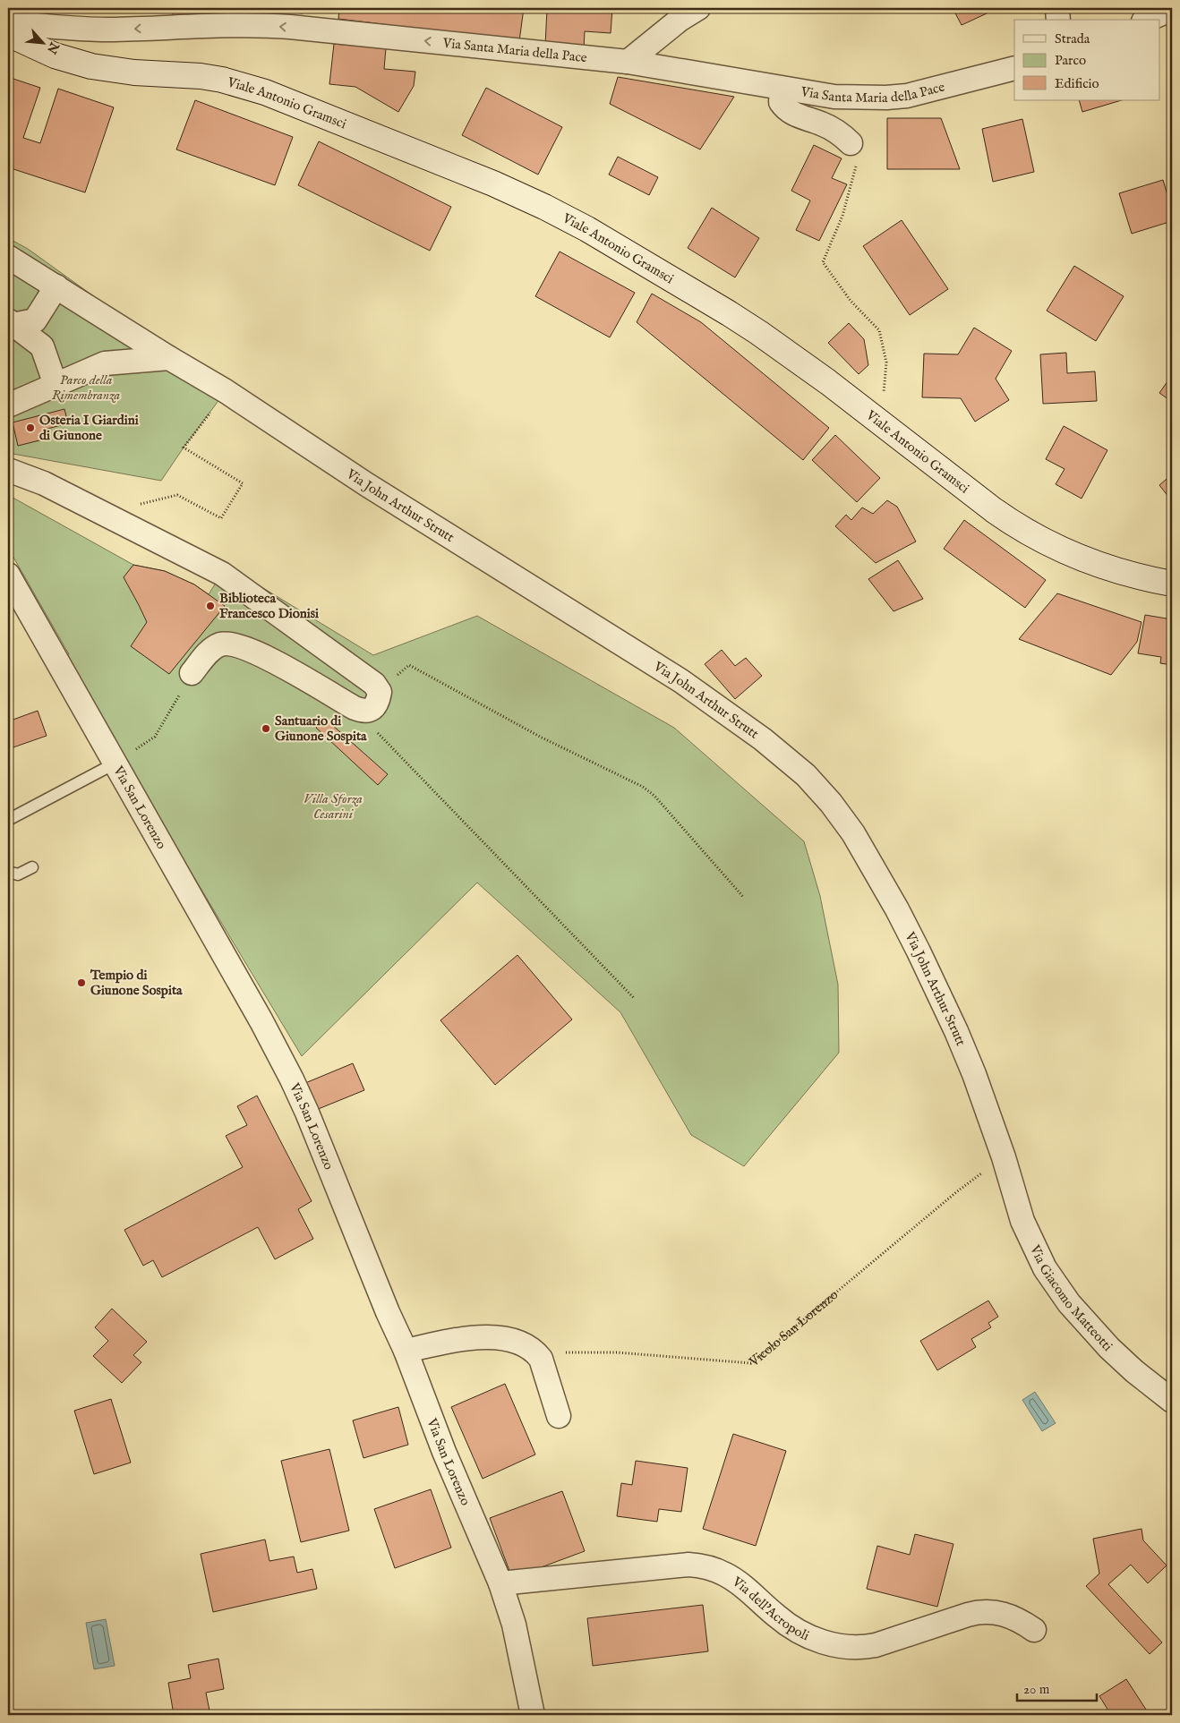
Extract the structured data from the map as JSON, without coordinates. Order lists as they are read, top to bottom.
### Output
{
  "streets": {
    "street": [
      "Via Santa Maria della Pace",
      "Viale Antonio Gramsci",
      "Via John Arthur Strutt",
      "Via San Lorenzo",
      "Via Giacomo Matteotti",
      "Via dell'Acropoli"
    ],
    "path": ["Vicolo San Lorenzo"]
  },
  "crossings": [
    ["Via John Arthur Strutt", "Via Giacomo Matteotti"],
    ["Via John Arthur Strutt", "Vicolo San Lorenzo"],
    ["Via San Lorenzo", "Via dell'Acropoli"],
    ["Via Giacomo Matteotti", "Vicolo San Lorenzo"]
  ],
  "one_way": ["Via Santa Maria della Pace"],
  "parks": ["Parco della Rimembranza", "Villa Sforza Cesarini"],
  "places": [
    "Osteria I Giardini di Giunone",
    "Biblioteca Francesco Dionisi",
    "Santuario di Giunone Sospita",
    "Tempio di Giunone Sospita"
  ],
  "legend": ["Strada", "Parco", "Edificio"],
  "scale_bar": "20 m",
  "north": "bottom right"
}
